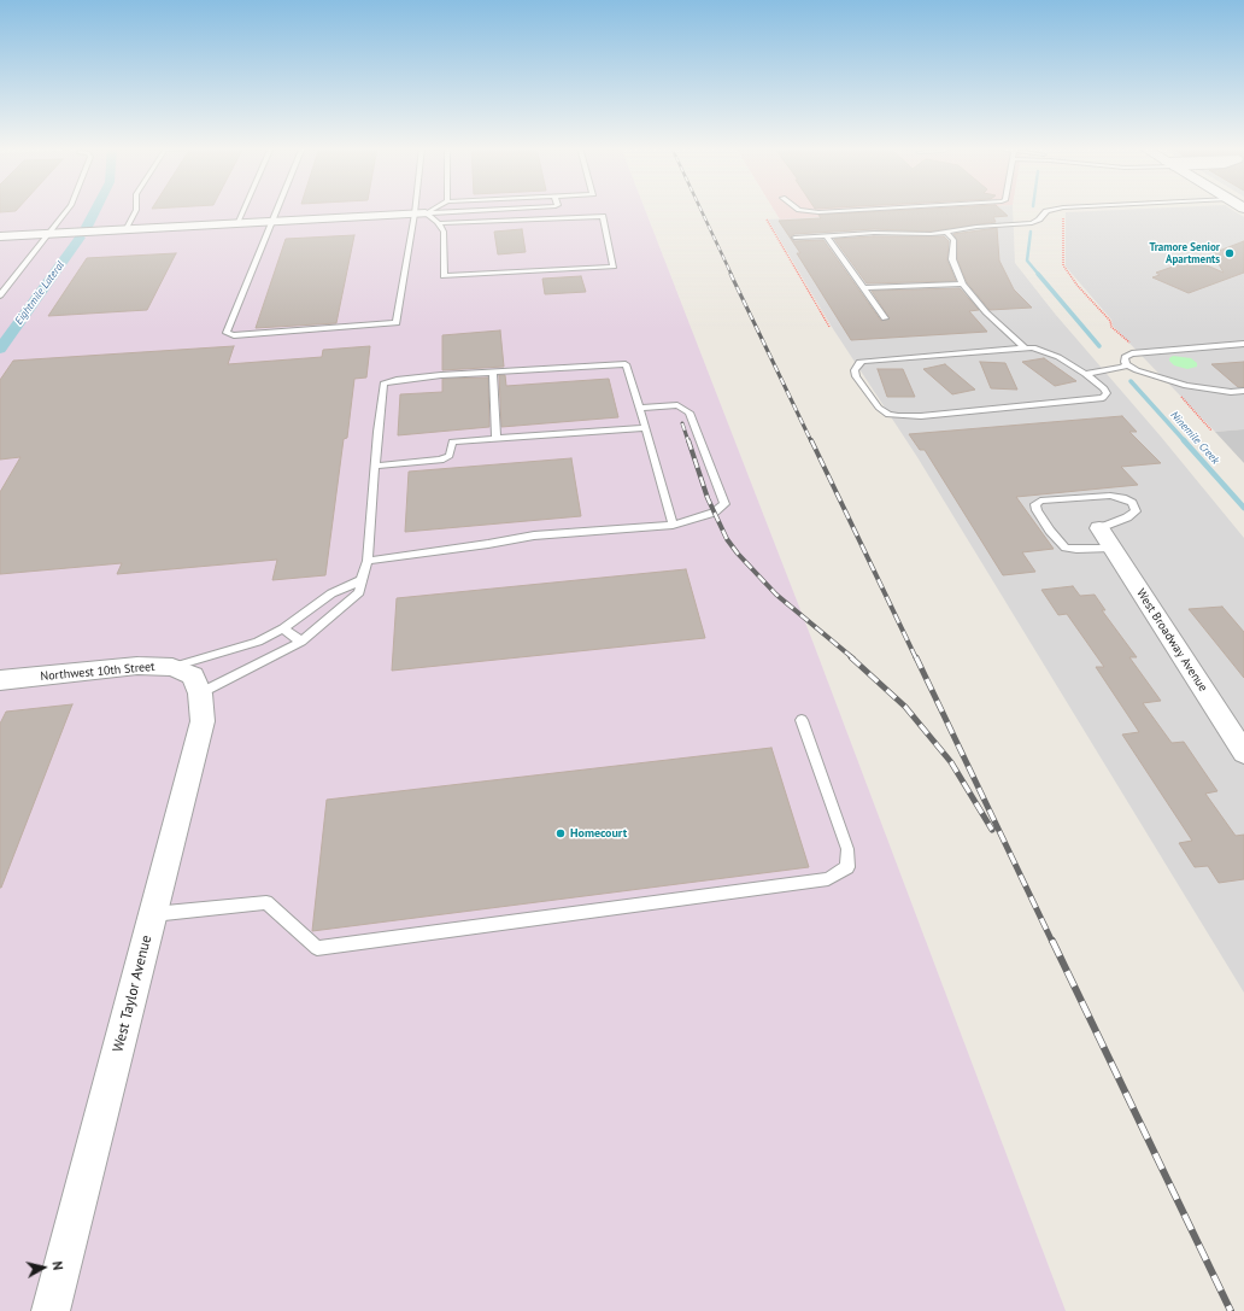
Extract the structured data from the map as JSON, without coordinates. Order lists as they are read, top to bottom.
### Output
{
  "streets": {
    "street": ["West Broadway Avenue", "Northwest 10th Street", "West Taylor Avenue"]
  },
  "crossings": [
    ["Northwest 10th Street", "West Taylor Avenue"]
  ],
  "water": ["Eightmile Lateral", "Ninemile Creek"],
  "places": ["Tramore Senior Apartments", "Homecourt"],
  "north": "right"
}
